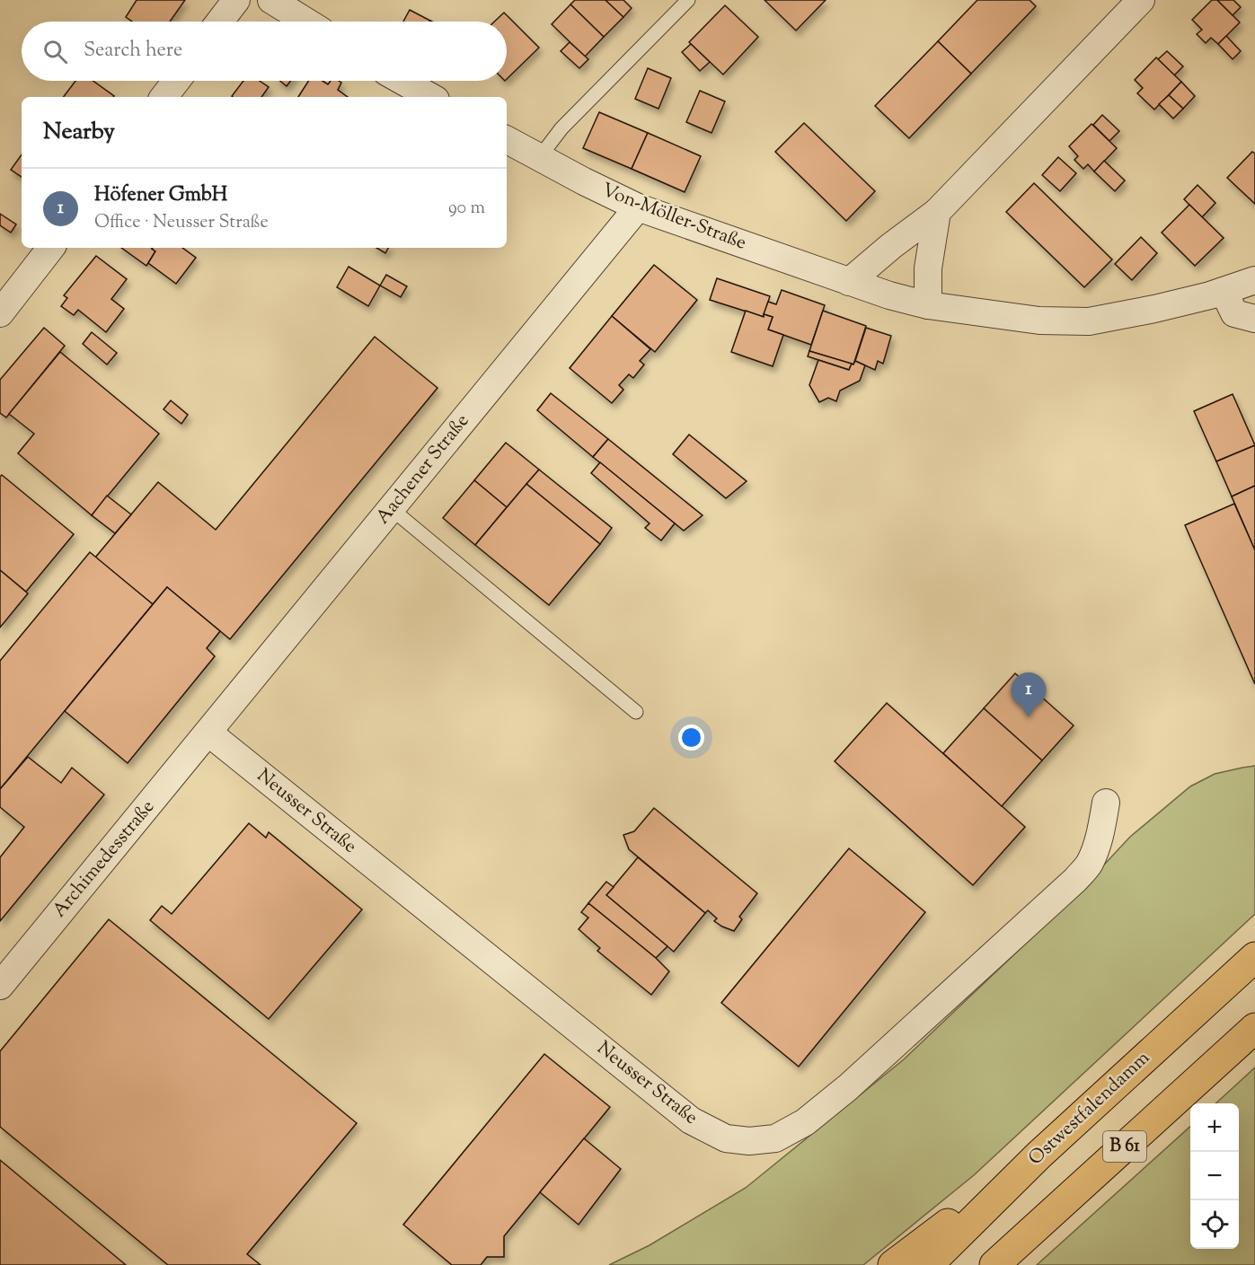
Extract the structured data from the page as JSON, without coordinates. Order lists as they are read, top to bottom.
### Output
{
  "streets": {
    "highway": ["Ostwestfalendamm", "B 61"],
    "street": [
      "Von-Möller-Straße",
      "Aachener Straße",
      "Neusser Straße",
      "Archimedesstraße"
    ]
  },
  "crossings": [
    ["Von-Möller-Straße", "Aachener Straße"],
    ["Aachener Straße", "Neusser Straße"],
    ["Aachener Straße", "Archimedesstraße"],
    ["Neusser Straße", "Archimedesstraße"],
    ["Ostwestfalendamm", "B 61"]
  ],
  "page": {
    "search": "Search here",
    "heading": "Nearby",
    "list": [
      {
        "mark": "1",
        "name": "Höfener GmbH",
        "note": "Office · Neusser Straße",
        "value": "90 m"
      }
    ],
    "pins": "1",
    "map_buttons": ["+", "−"]
  }
}
